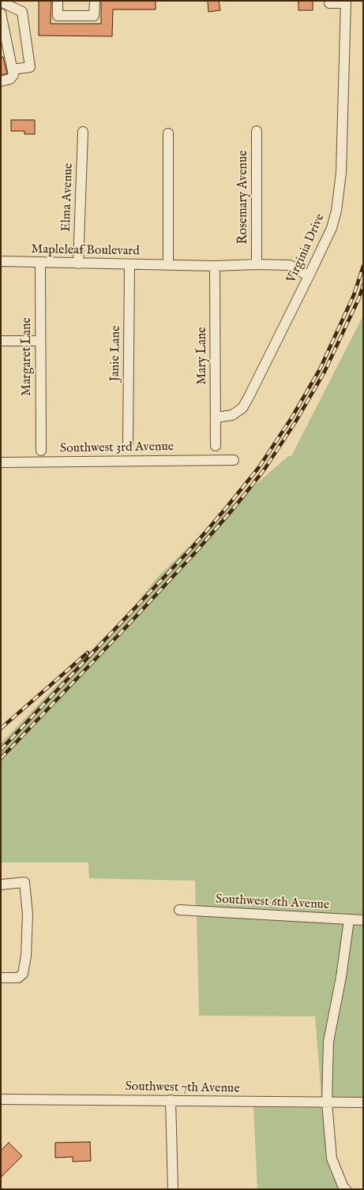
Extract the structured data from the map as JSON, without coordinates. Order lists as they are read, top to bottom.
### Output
{
  "streets": {
    "street": [
      "Elma Avenue",
      "Rosemary Avenue",
      "Virginia Drive",
      "Mapleleaf Boulevard",
      "Janie Lane",
      "Mary Lane",
      "Margaret Lane",
      "Southwest 3rd Avenue",
      "Southwest 6th Avenue",
      "Southwest 7th Avenue"
    ]
  },
  "crossings": [
    ["Elma Avenue", "Mapleleaf Boulevard"],
    ["Rosemary Avenue", "Mapleleaf Boulevard"],
    ["Virginia Drive", "Mapleleaf Boulevard"],
    ["Virginia Drive", "Mary Lane"],
    ["Mapleleaf Boulevard", "Janie Lane"],
    ["Mapleleaf Boulevard", "Mary Lane"],
    ["Mapleleaf Boulevard", "Margaret Lane"]
  ]
}
